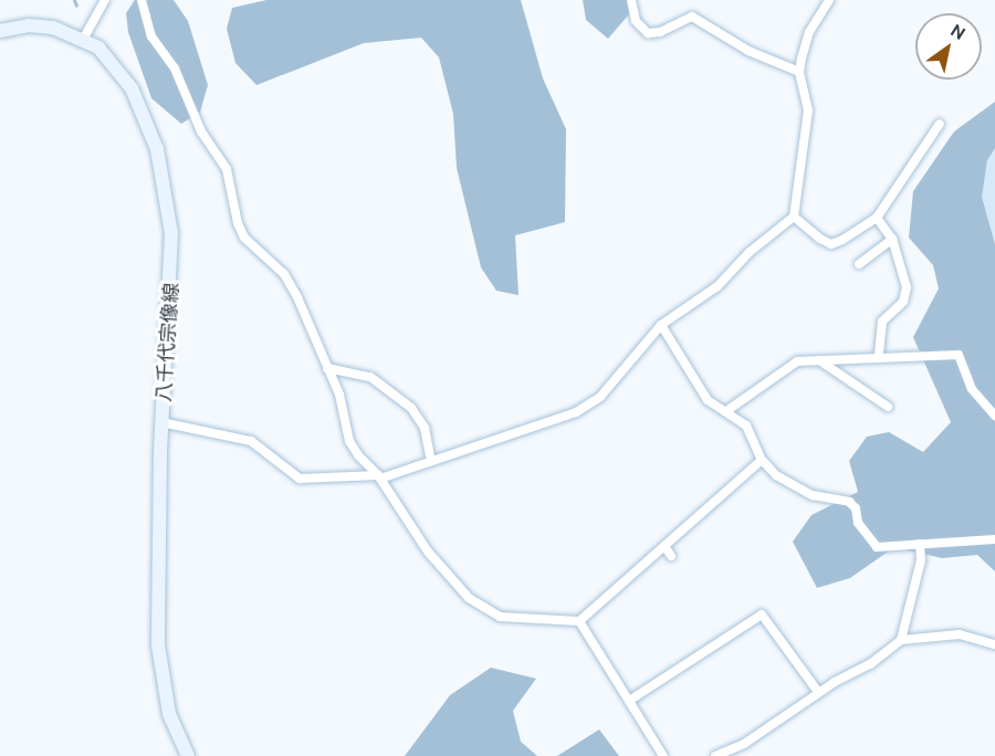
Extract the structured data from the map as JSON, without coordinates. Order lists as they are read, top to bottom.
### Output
{
  "streets": {
    "main road": ["八千代宗像線"]
  },
  "north": "top right"
}
